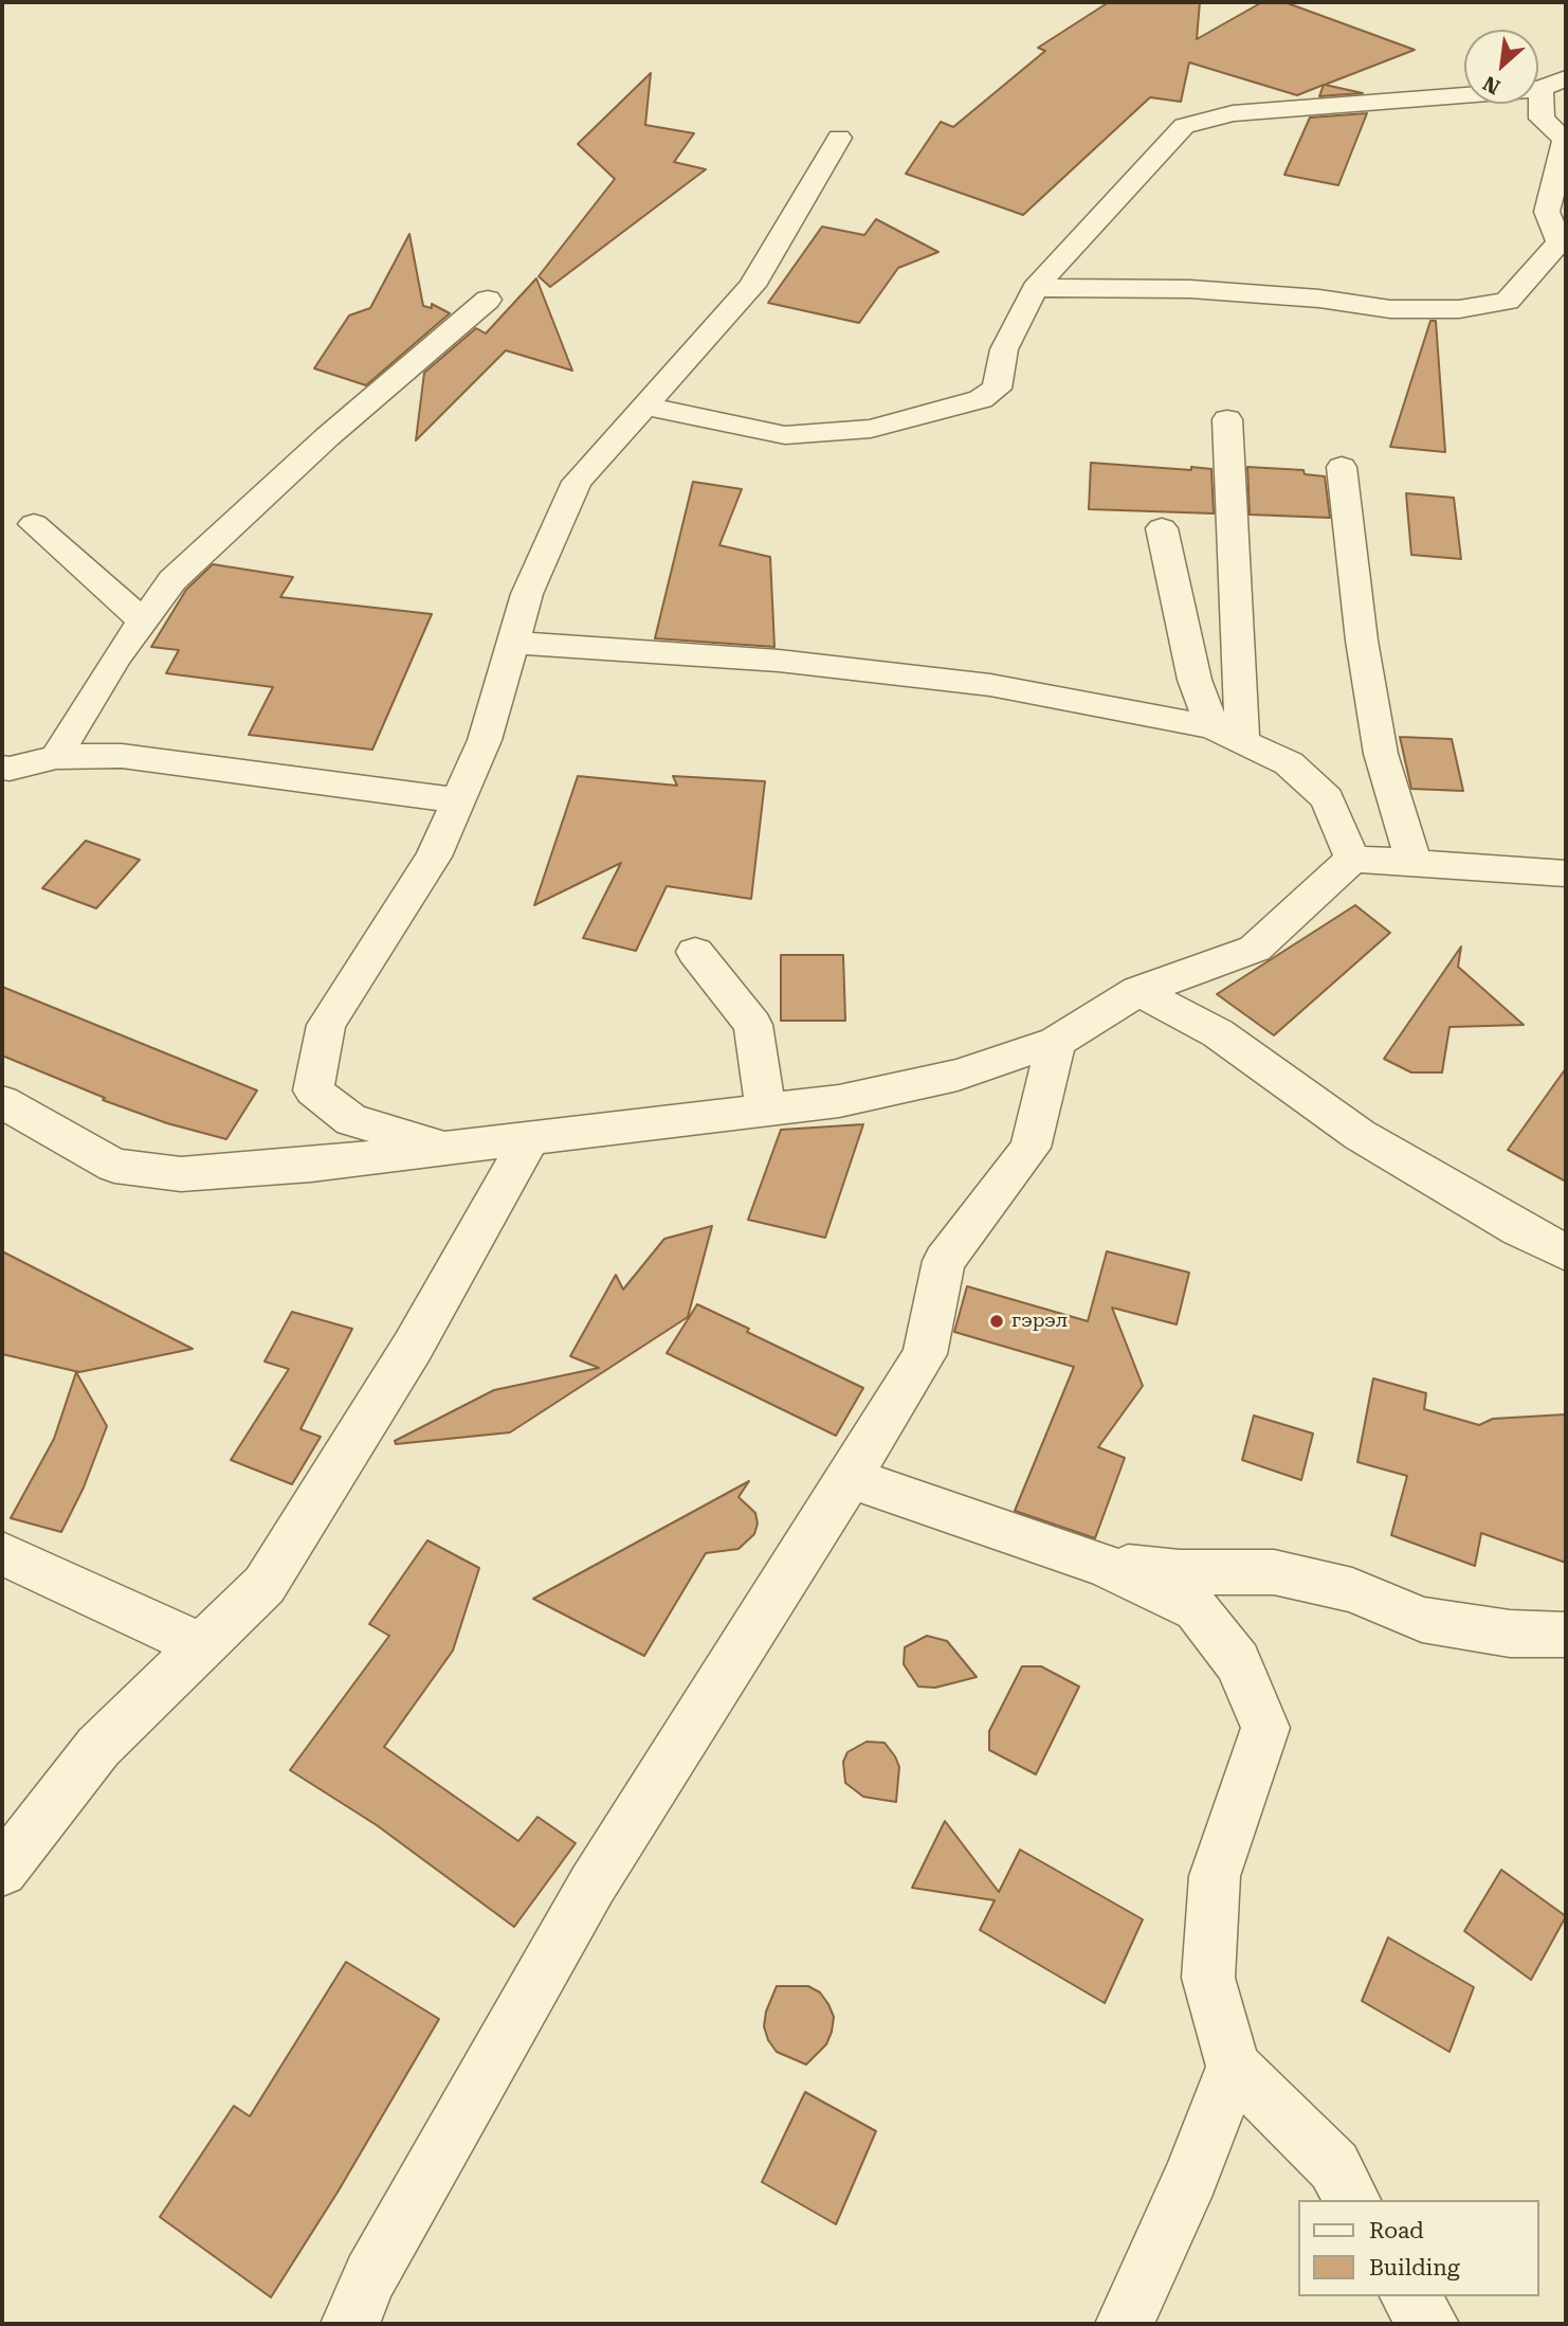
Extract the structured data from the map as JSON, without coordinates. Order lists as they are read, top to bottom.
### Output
{
  "places": ["гэрэл"],
  "legend": ["Road", "Building"],
  "north": "bottom left"
}
